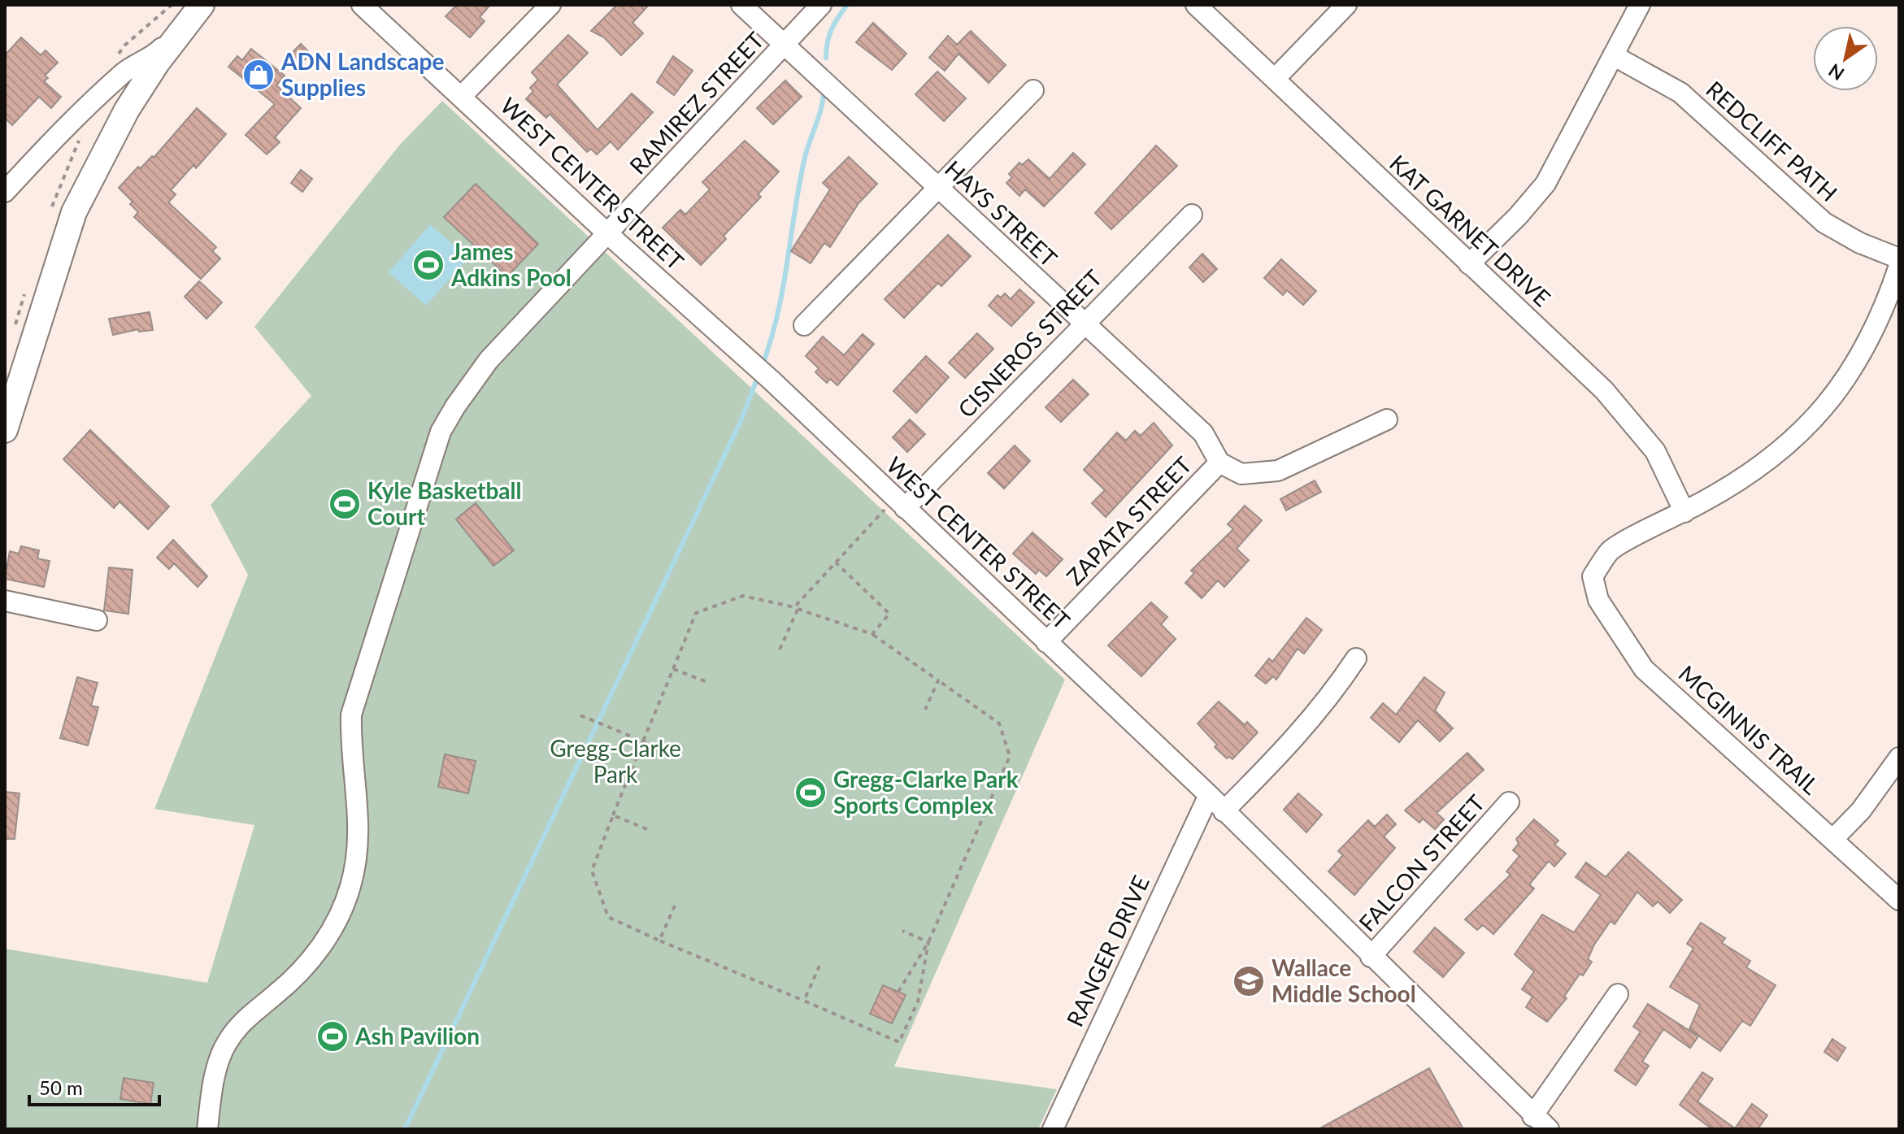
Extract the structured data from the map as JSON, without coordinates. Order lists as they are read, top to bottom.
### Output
{
  "streets": {
    "street": [
      "RAMIREZ STREET",
      "REDCLIFF PATH",
      "WEST CENTER STREET",
      "HAYS STREET",
      "KAT GARNET DRIVE",
      "CISNEROS STREET",
      "ZAPATA STREET",
      "MCGINNIS TRAIL",
      "FALCON STREET",
      "RANGER DRIVE"
    ]
  },
  "crossings": [
    ["RAMIREZ STREET", "WEST CENTER STREET"],
    ["RAMIREZ STREET", "HAYS STREET"],
    ["WEST CENTER STREET", "CISNEROS STREET"],
    ["WEST CENTER STREET", "ZAPATA STREET"],
    ["WEST CENTER STREET", "FALCON STREET"],
    ["WEST CENTER STREET", "RANGER DRIVE"],
    ["HAYS STREET", "CISNEROS STREET"],
    ["HAYS STREET", "ZAPATA STREET"],
    ["KAT GARNET DRIVE", "MCGINNIS TRAIL"]
  ],
  "parks": ["Gregg-Clarke Park"],
  "places": {
    "shop": ["ADN Landscape Supplies"],
    "sports": [
      "James Adkins Pool",
      "Kyle Basketball Court",
      "Gregg-Clarke Park Sports Complex",
      "Ash Pavilion"
    ],
    "school or university": ["Wallace Middle School"]
  },
  "scale_bar": "50 m",
  "north": "bottom left"
}
